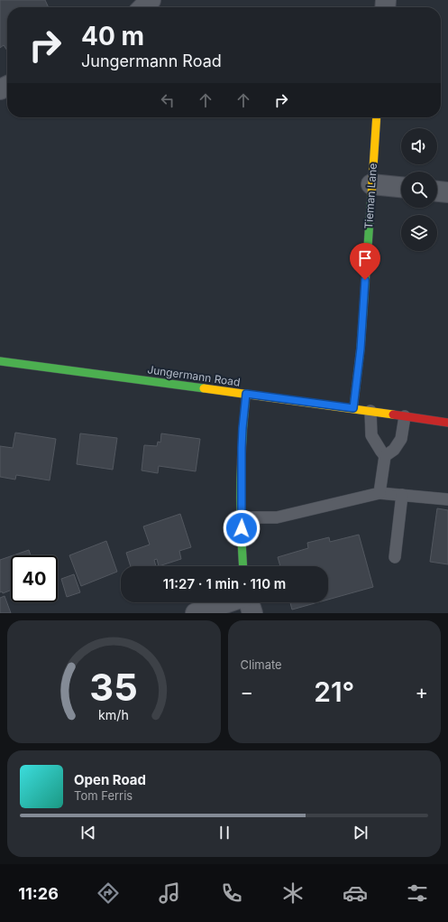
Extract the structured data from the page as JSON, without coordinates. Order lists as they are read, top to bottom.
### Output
{
  "streets": {
    "street": ["Tieman Lane", "Jungermann Road"]
  },
  "crossings": [
    ["Tieman Lane", "Jungermann Road"]
  ],
  "page": {
    "turn": ["40 m", "Jungermann Road"],
    "limit": "40",
    "trip": "11:27 · 1 min · 110 m",
    "tile": "Climate",
    "heat": ["−", "21°", "+"],
    "song": ["Open Road", "Tom Ferris"],
    "tabs": "11:26",
    "gauge": ["35", "km/h"]
  }
}
